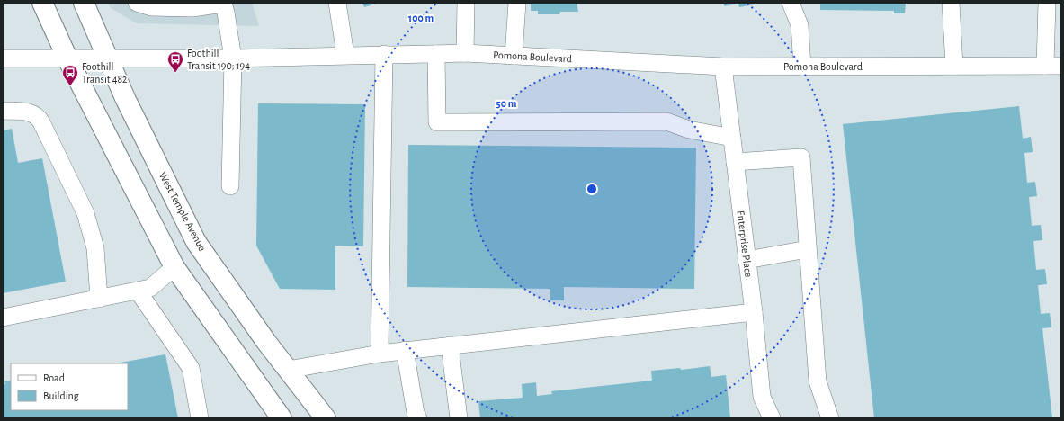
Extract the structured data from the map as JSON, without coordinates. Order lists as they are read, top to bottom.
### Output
{
  "streets": {
    "main road": ["West Temple Avenue"],
    "street": ["Pomona Boulevard", "Enterprise Place"]
  },
  "crossings": [
    ["Pomona Boulevard", "West Temple Avenue"],
    ["Pomona Boulevard", "Enterprise Place"]
  ],
  "places": {
    "bus stop": ["Foothill Transit 190; 194", "Foothill Transit 482"]
  },
  "legend": ["Road", "Building"],
  "rings": ["100 m", "50 m"]
}
